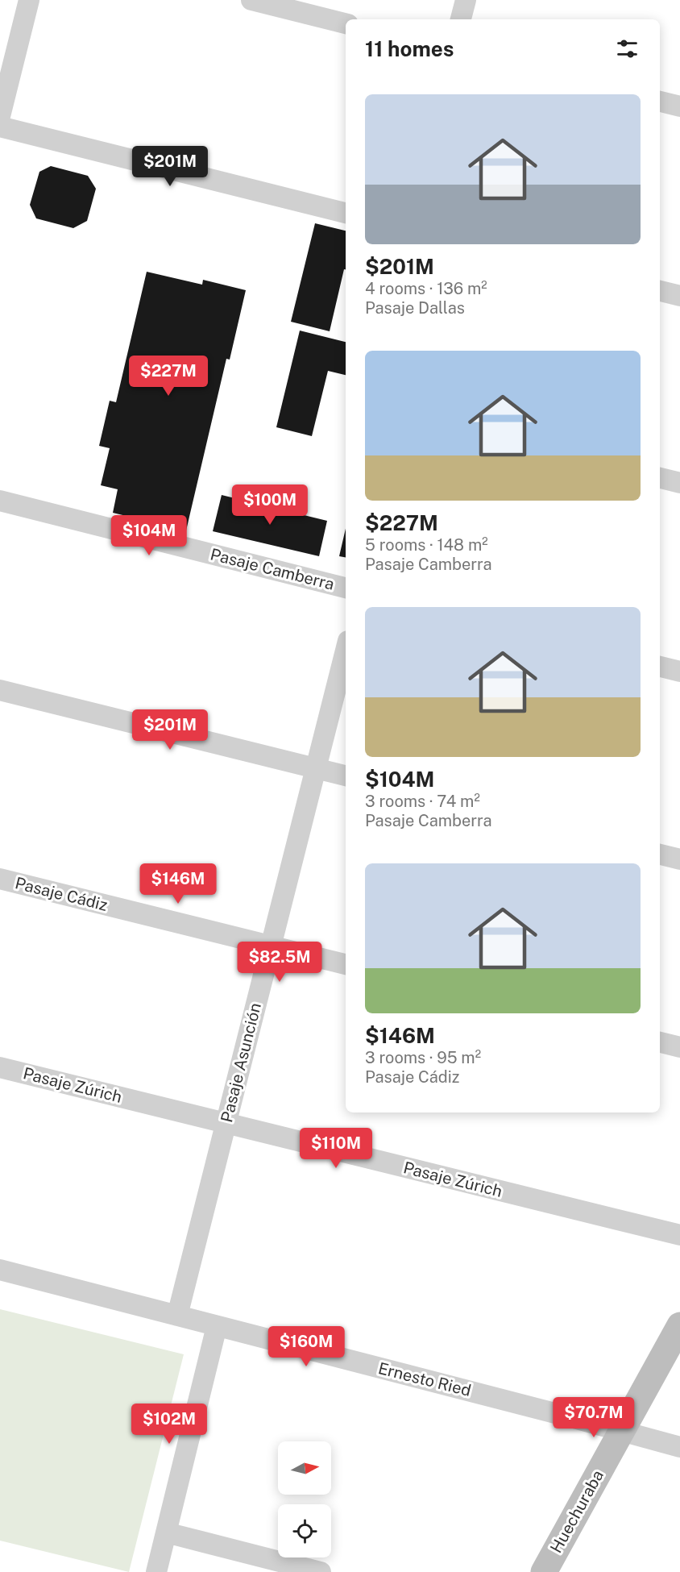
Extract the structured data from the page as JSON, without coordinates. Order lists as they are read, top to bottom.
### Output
{
  "streets": {
    "street": [
      "Pasaje Camberra",
      "Pasaje Cádiz",
      "Pasaje Asunción",
      "Pasaje Zúrich",
      "Ernesto Ried",
      "Huechuraba"
    ]
  },
  "crossings": [
    ["Pasaje Cádiz", "Pasaje Asunción"],
    ["Pasaje Asunción", "Pasaje Zúrich"],
    ["Pasaje Asunción", "Ernesto Ried"],
    ["Ernesto Ried", "Huechuraba"]
  ],
  "north": "right",
  "page": {
    "heading": "11 homes",
    "list": [
      {
        "name": "$201M",
        "note": "4 rooms · 136 m² · Pasaje Dallas"
      },
      {
        "name": "$227M",
        "note": "5 rooms · 148 m² · Pasaje Camberra"
      },
      {
        "name": "$104M",
        "note": "3 rooms · 74 m² · Pasaje Camberra"
      },
      {
        "name": "$146M",
        "note": "3 rooms · 95 m² · Pasaje Cádiz"
      }
    ],
    "price": [
      "$201M",
      "$227M",
      "$100M",
      "$104M",
      "$201M",
      "$146M",
      "$82.5M",
      "$110M",
      "$160M",
      "$70.7M",
      "$102M"
    ]
  }
}
